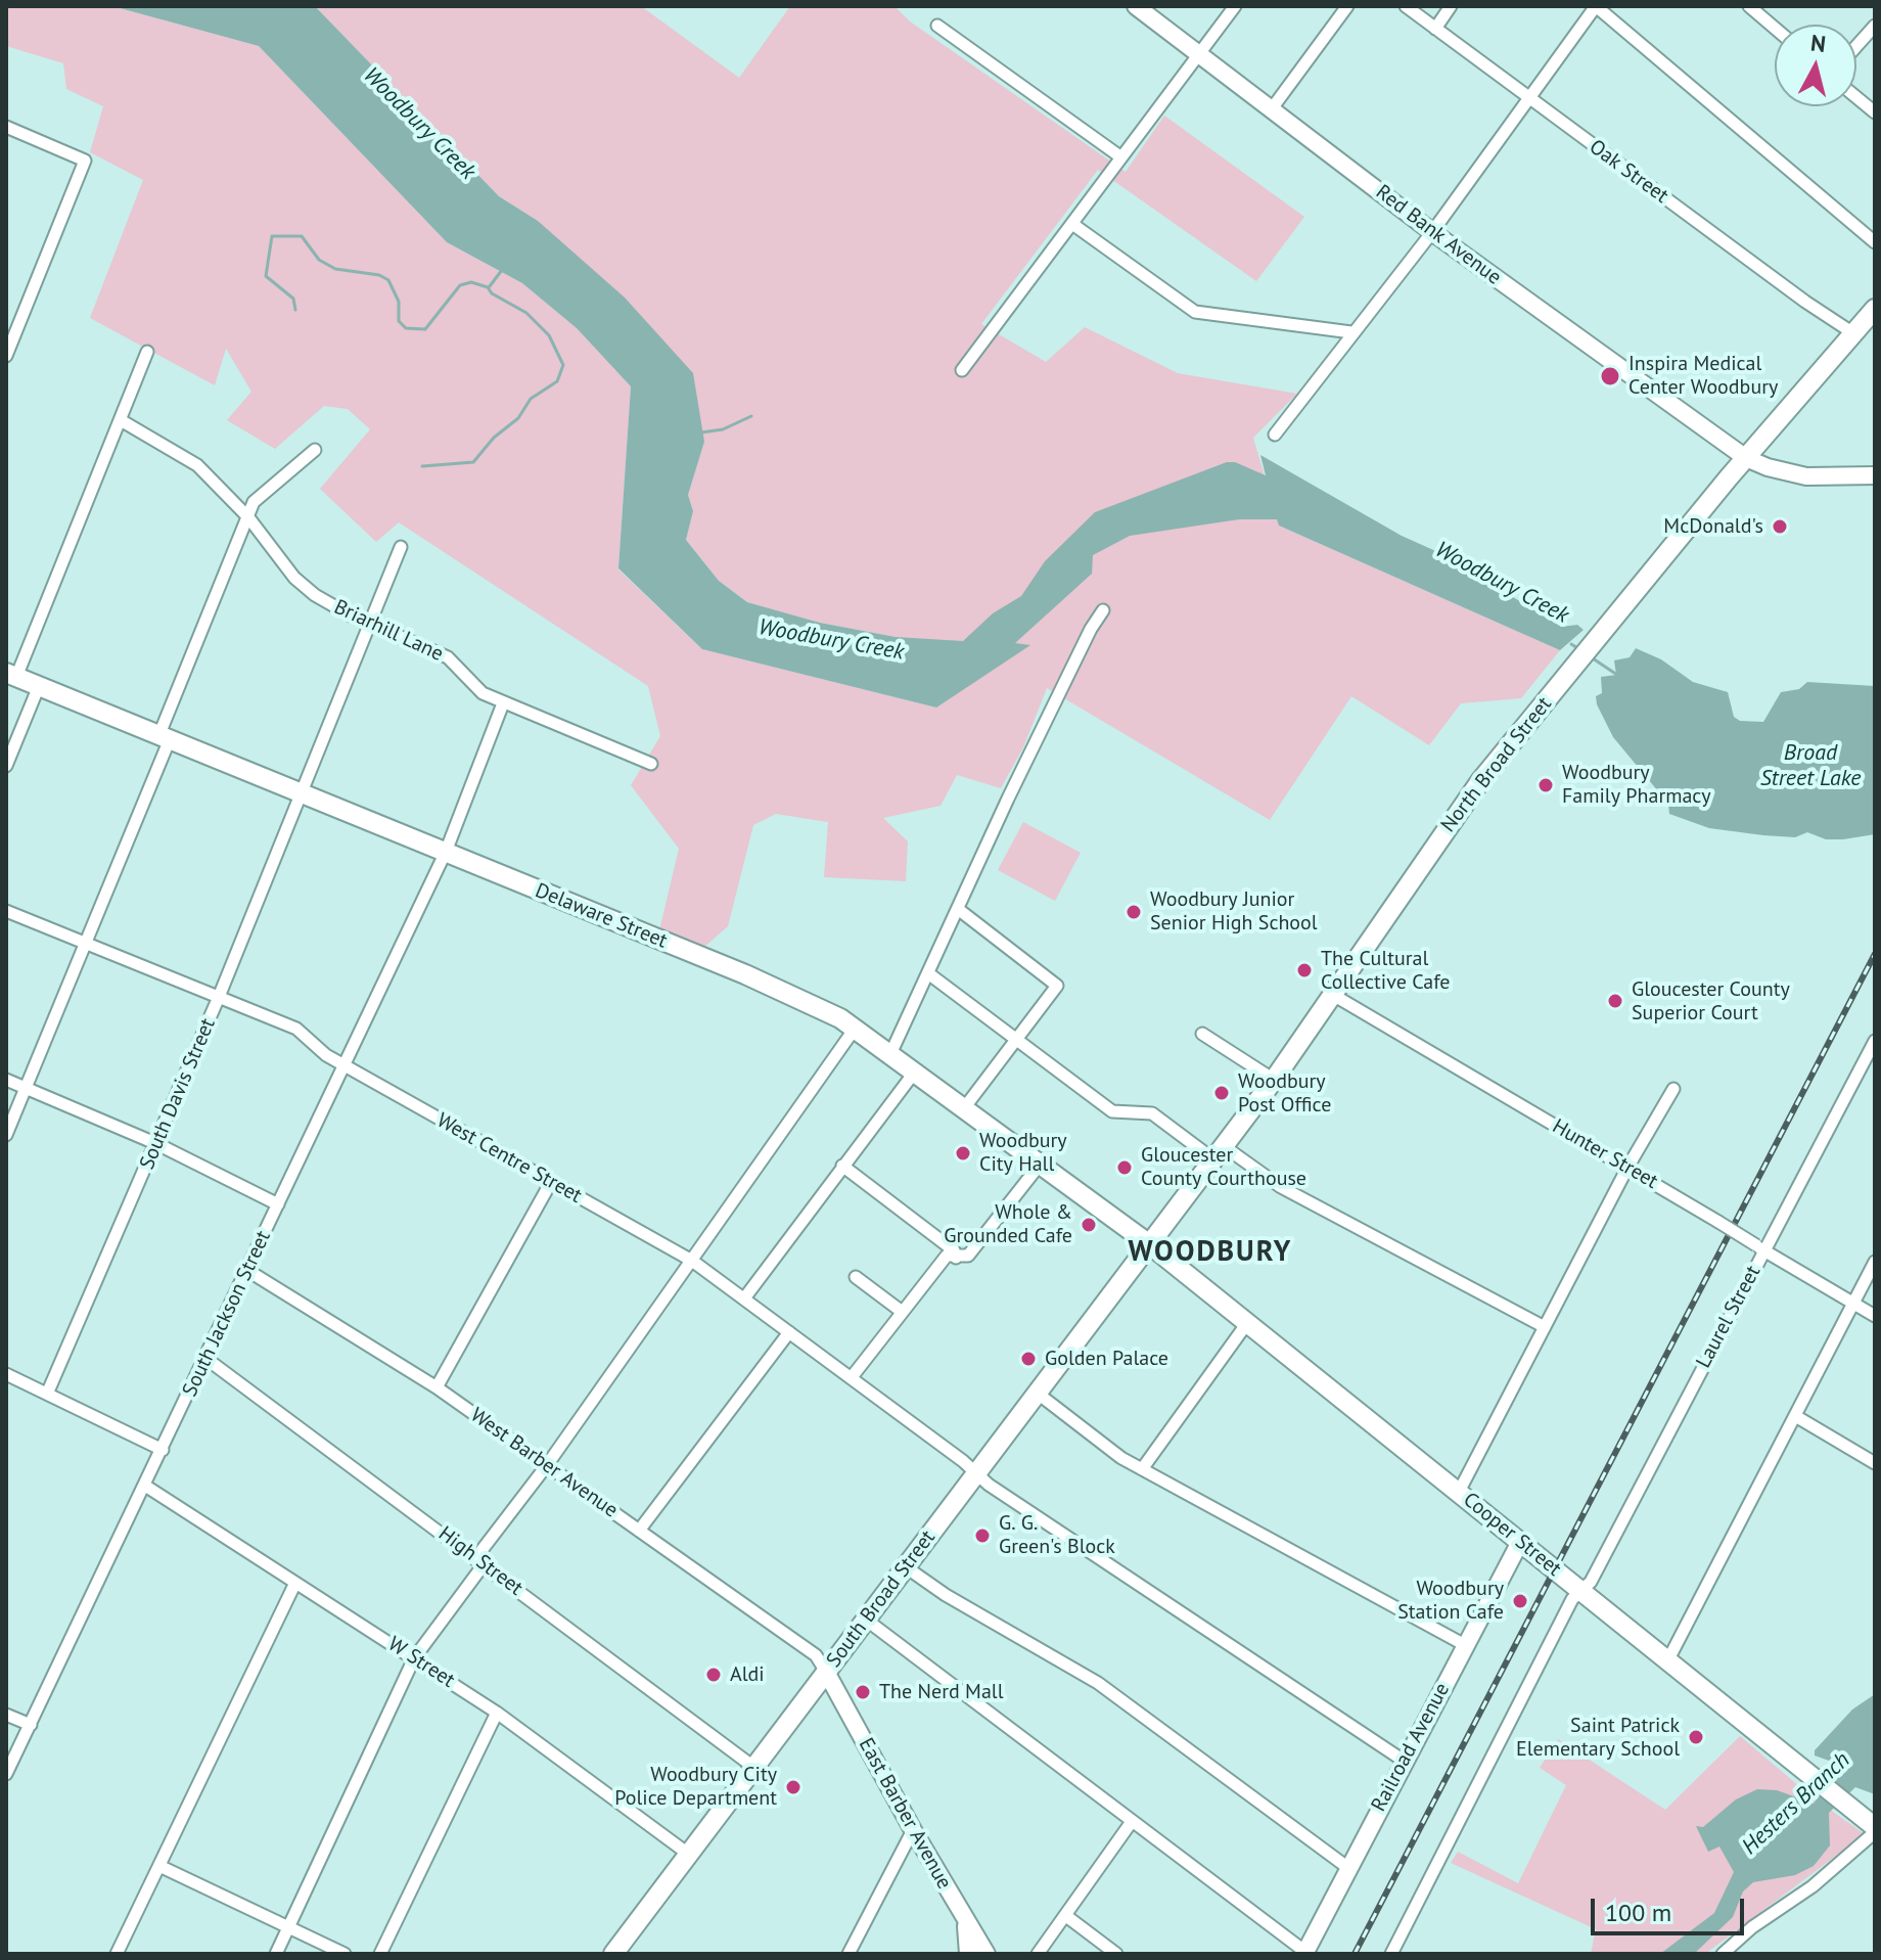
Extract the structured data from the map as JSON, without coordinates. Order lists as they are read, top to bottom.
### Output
{
  "streets": {
    "main road": [
      "North Broad Street",
      "Delaware Street",
      "Cooper Street",
      "South Broad Street"
    ],
    "street": [
      "Oak Street",
      "Red Bank Avenue",
      "Briarhill Lane",
      "South Davis Street",
      "Hunter Street",
      "West Centre Street",
      "South Jackson Street",
      "Laurel Street",
      "West Barber Avenue",
      "High Street",
      "W Street",
      "Railroad Avenue",
      "East Barber Avenue"
    ]
  },
  "crossings": [
    ["Oak Street", "North Broad Street"],
    ["Red Bank Avenue", "North Broad Street"],
    ["Briarhill Lane", "South Davis Street"],
    ["Briarhill Lane", "South Jackson Street"],
    ["North Broad Street", "Delaware Street"],
    ["North Broad Street", "Hunter Street"],
    ["North Broad Street", "Cooper Street"],
    ["North Broad Street", "South Broad Street"],
    ["Delaware Street", "South Davis Street"],
    ["Delaware Street", "South Jackson Street"],
    ["Delaware Street", "Cooper Street"],
    ["Delaware Street", "South Broad Street"],
    ["South Davis Street", "West Centre Street"],
    ["Hunter Street", "Laurel Street"],
    ["West Centre Street", "South Jackson Street"],
    ["West Centre Street", "South Broad Street"],
    ["West Centre Street", "Railroad Avenue"],
    ["South Jackson Street", "West Barber Avenue"],
    ["South Jackson Street", "High Street"],
    ["South Jackson Street", "W Street"],
    ["Laurel Street", "Cooper Street"],
    ["West Barber Avenue", "South Broad Street"],
    ["West Barber Avenue", "East Barber Avenue"],
    ["Cooper Street", "South Broad Street"],
    ["Cooper Street", "Railroad Avenue"],
    ["High Street", "South Broad Street"],
    ["South Broad Street", "W Street"],
    ["South Broad Street", "East Barber Avenue"]
  ],
  "districts": ["WOODBURY"],
  "water": ["Woodbury Creek", "Broad Street Lake", "Hesters Branch"],
  "places": [
    "Inspira Medical Center Woodbury",
    "McDonald's",
    "Woodbury Family Pharmacy",
    "Woodbury Junior Senior High School",
    "The Cultural Collective Cafe",
    "Gloucester County Superior Court",
    "Woodbury Post Office",
    "Woodbury City Hall",
    "Gloucester County Courthouse",
    "Whole & Grounded Cafe",
    "Golden Palace",
    "G. G. Green's Block",
    "Woodbury Station Cafe",
    "Aldi",
    "The Nerd Mall",
    "Saint Patrick Elementary School",
    "Woodbury City Police Department"
  ],
  "scale_bar": "100 m",
  "north": "top"
}
